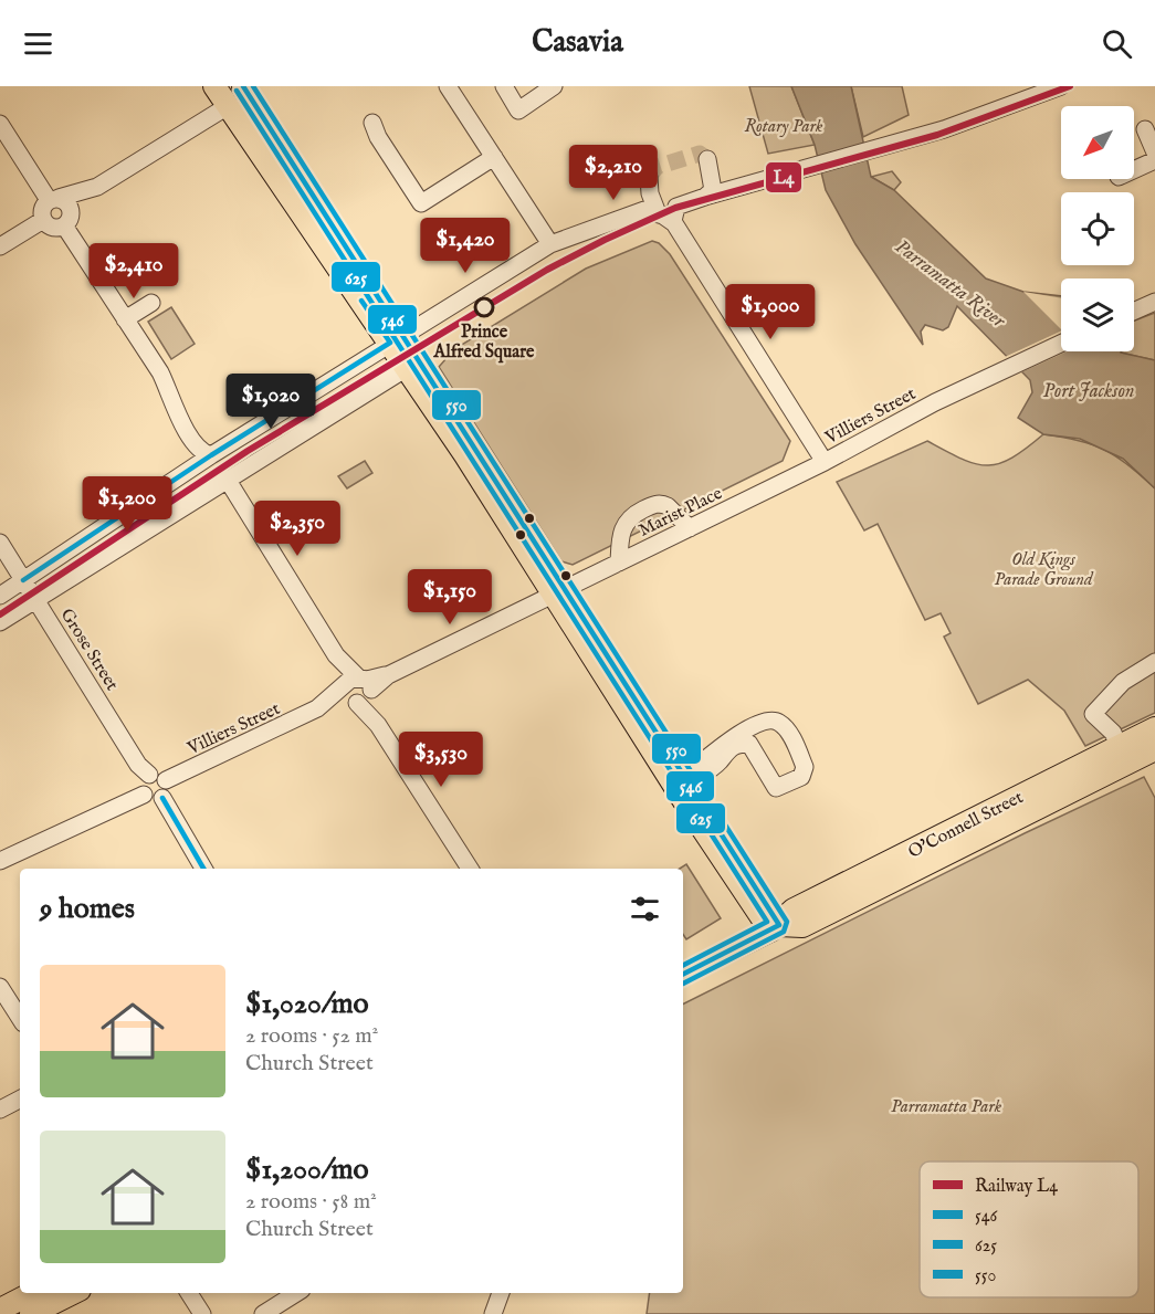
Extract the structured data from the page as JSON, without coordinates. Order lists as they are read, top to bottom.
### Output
{
  "streets": {
    "main road": ["O'Connell Street"],
    "street": ["Villiers Street", "Marist Place", "Grose Street"]
  },
  "crossings": [
    ["Villiers Street", "Marist Place"],
    ["Villiers Street", "Grose Street"]
  ],
  "water": ["Parramatta River", "Port Jackson"],
  "parks": ["Rotary Park", "Old Kings Parade Ground", "Parramatta Park"],
  "places": ["Prince Alfred Square"],
  "lines": [
    "rail line L4",
    "transit line 546",
    "transit line 550",
    "transit line 625"
  ],
  "legend": [
    "Railway L4",
    "546",
    "625",
    "550"
  ],
  "north": "bottom left",
  "page": {
    "header": "Casavia",
    "price": [
      "$2,210",
      "$1,420",
      "$2,410",
      "$1,000",
      "$1,020",
      "$1,200",
      "$2,350",
      "$1,150",
      "$3,530"
    ],
    "heading": "9 homes",
    "list": [
      {
        "name": "$1,020/mo",
        "note": "2 rooms · 52 m² · Church Street"
      },
      {
        "name": "$1,200/mo",
        "note": "2 rooms · 58 m² · Church Street"
      }
    ]
  }
}
